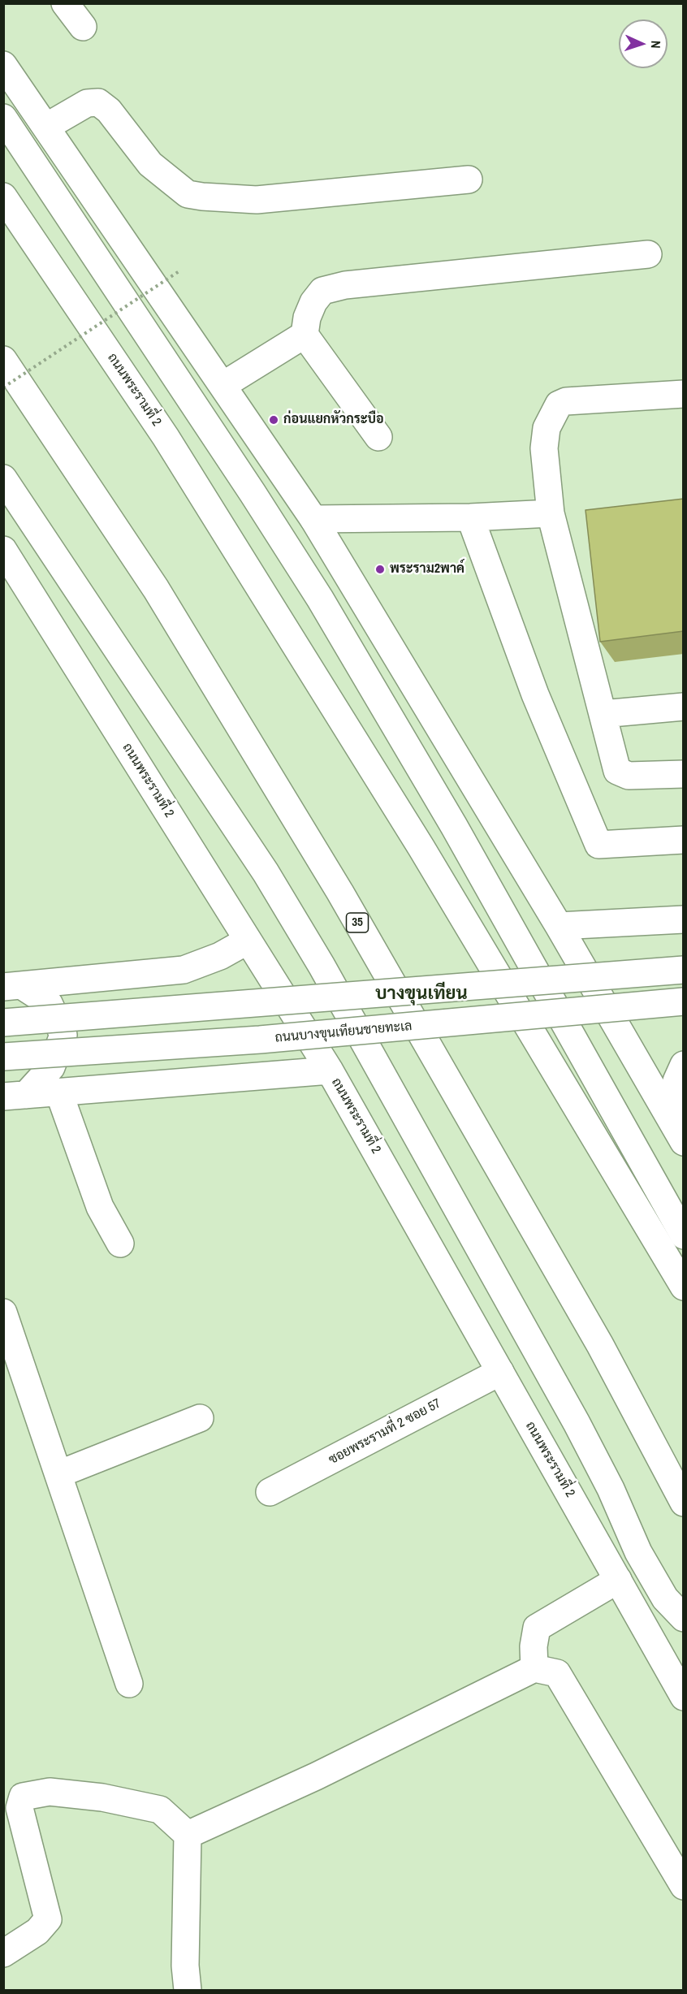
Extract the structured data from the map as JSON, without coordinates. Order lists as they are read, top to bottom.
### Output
{
  "streets": {
    "main road": [
      "ถนนพระรามที่ 2",
      "35",
      "ถนนบางขุนเทียนชายทะเล",
      "ซอยพระรามที่ 2 ซอย 57"
    ]
  },
  "crossings": [
    ["ถนนพระรามที่ 2", "ซอยพระรามที่ 2 ซอย 57"]
  ],
  "districts": ["บางขุนเทียน"],
  "places": ["ก่อนแยกหัวกระบือ", "พระราม2พาค์"],
  "north": "right"
}
